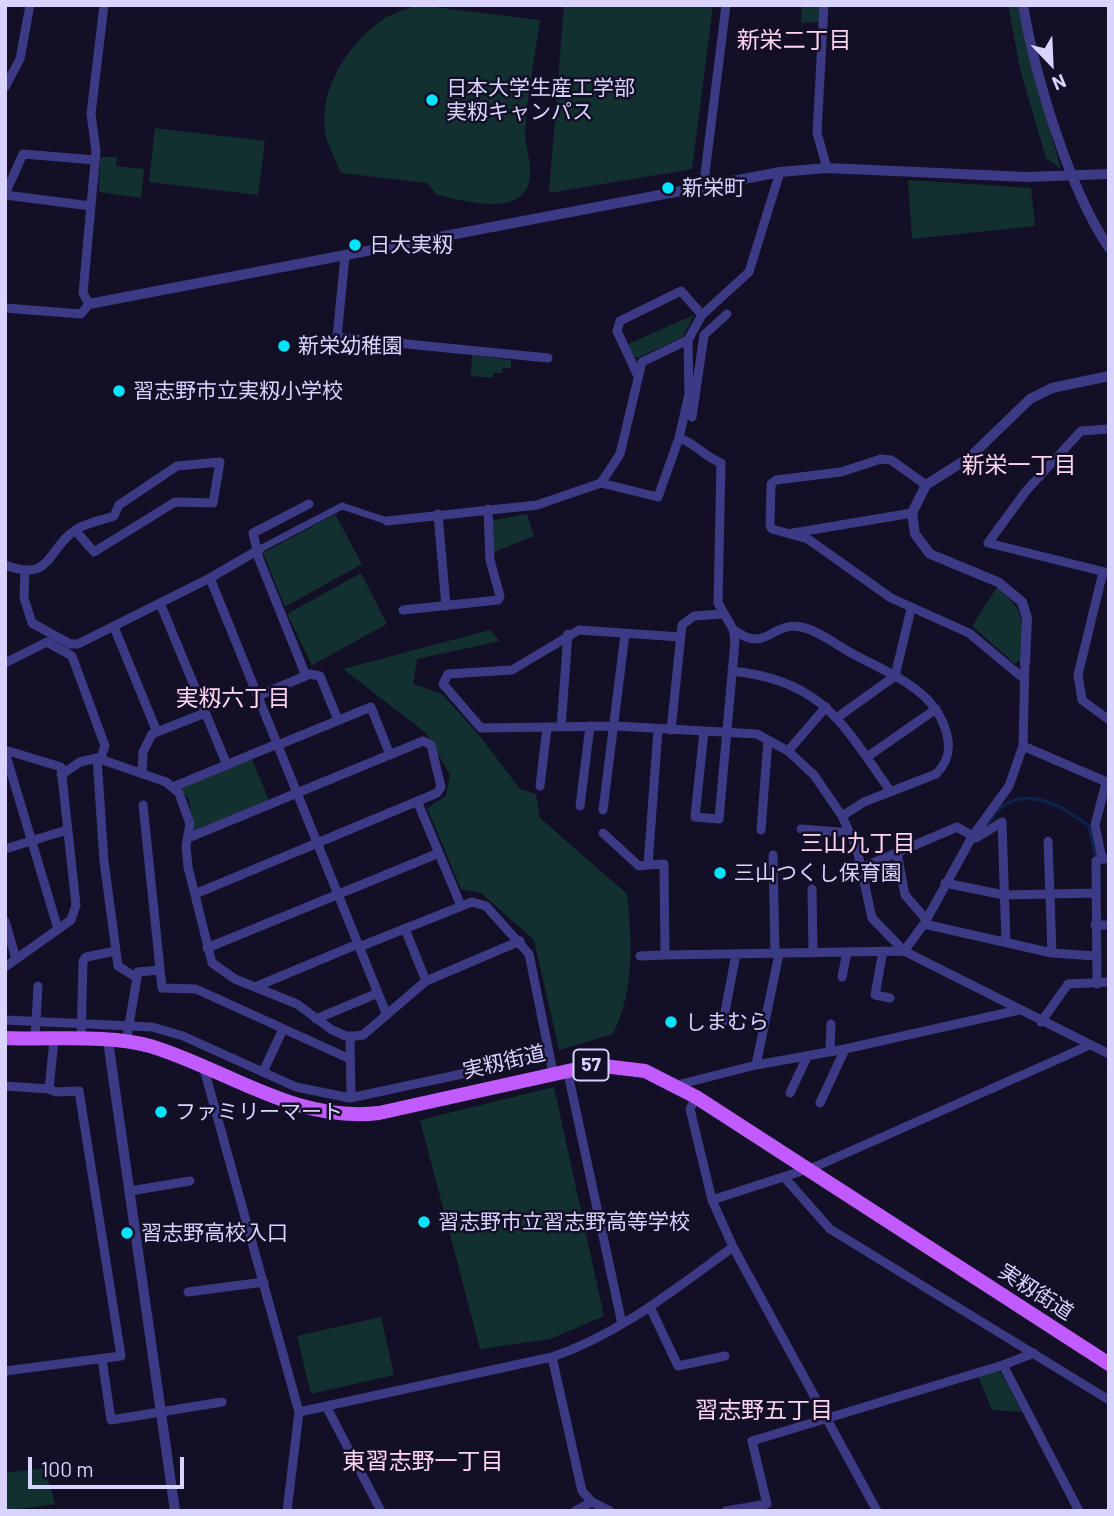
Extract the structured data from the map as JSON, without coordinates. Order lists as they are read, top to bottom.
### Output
{
  "streets": {
    "main road": ["実籾街道", "57"]
  },
  "districts": [
    "新栄二丁目",
    "新栄一丁目",
    "実籾六丁目",
    "三山九丁目",
    "習志野五丁目",
    "東習志野一丁目"
  ],
  "places": [
    "日本大学生産工学部 実籾キャンパス",
    "新栄町",
    "日大実籾",
    "新栄幼稚園",
    "習志野市立実籾小学校",
    "三山つくし保育園",
    "しまむら",
    "ファミリーマート",
    "習志野市立習志野高等学校",
    "習志野高校入口"
  ],
  "scale_bar": "100 m",
  "north": "bottom right"
}
